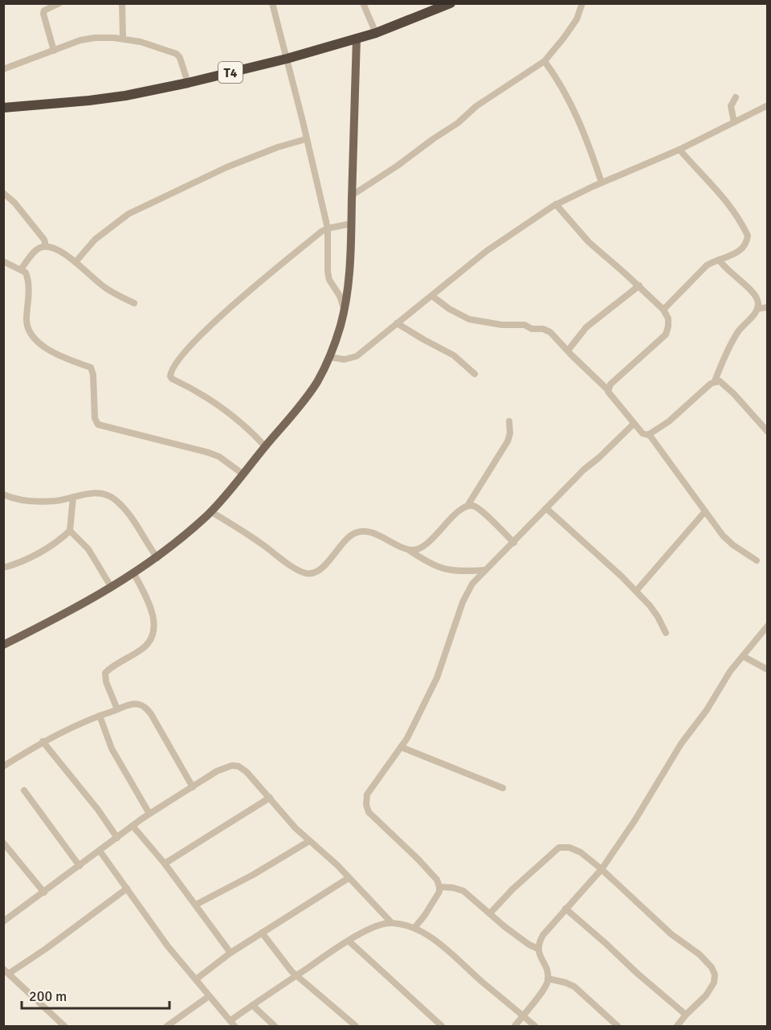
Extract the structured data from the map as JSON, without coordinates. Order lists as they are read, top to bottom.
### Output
{
  "streets": {
    "highway": ["T4"]
  },
  "scale_bar": "200 m"
}
